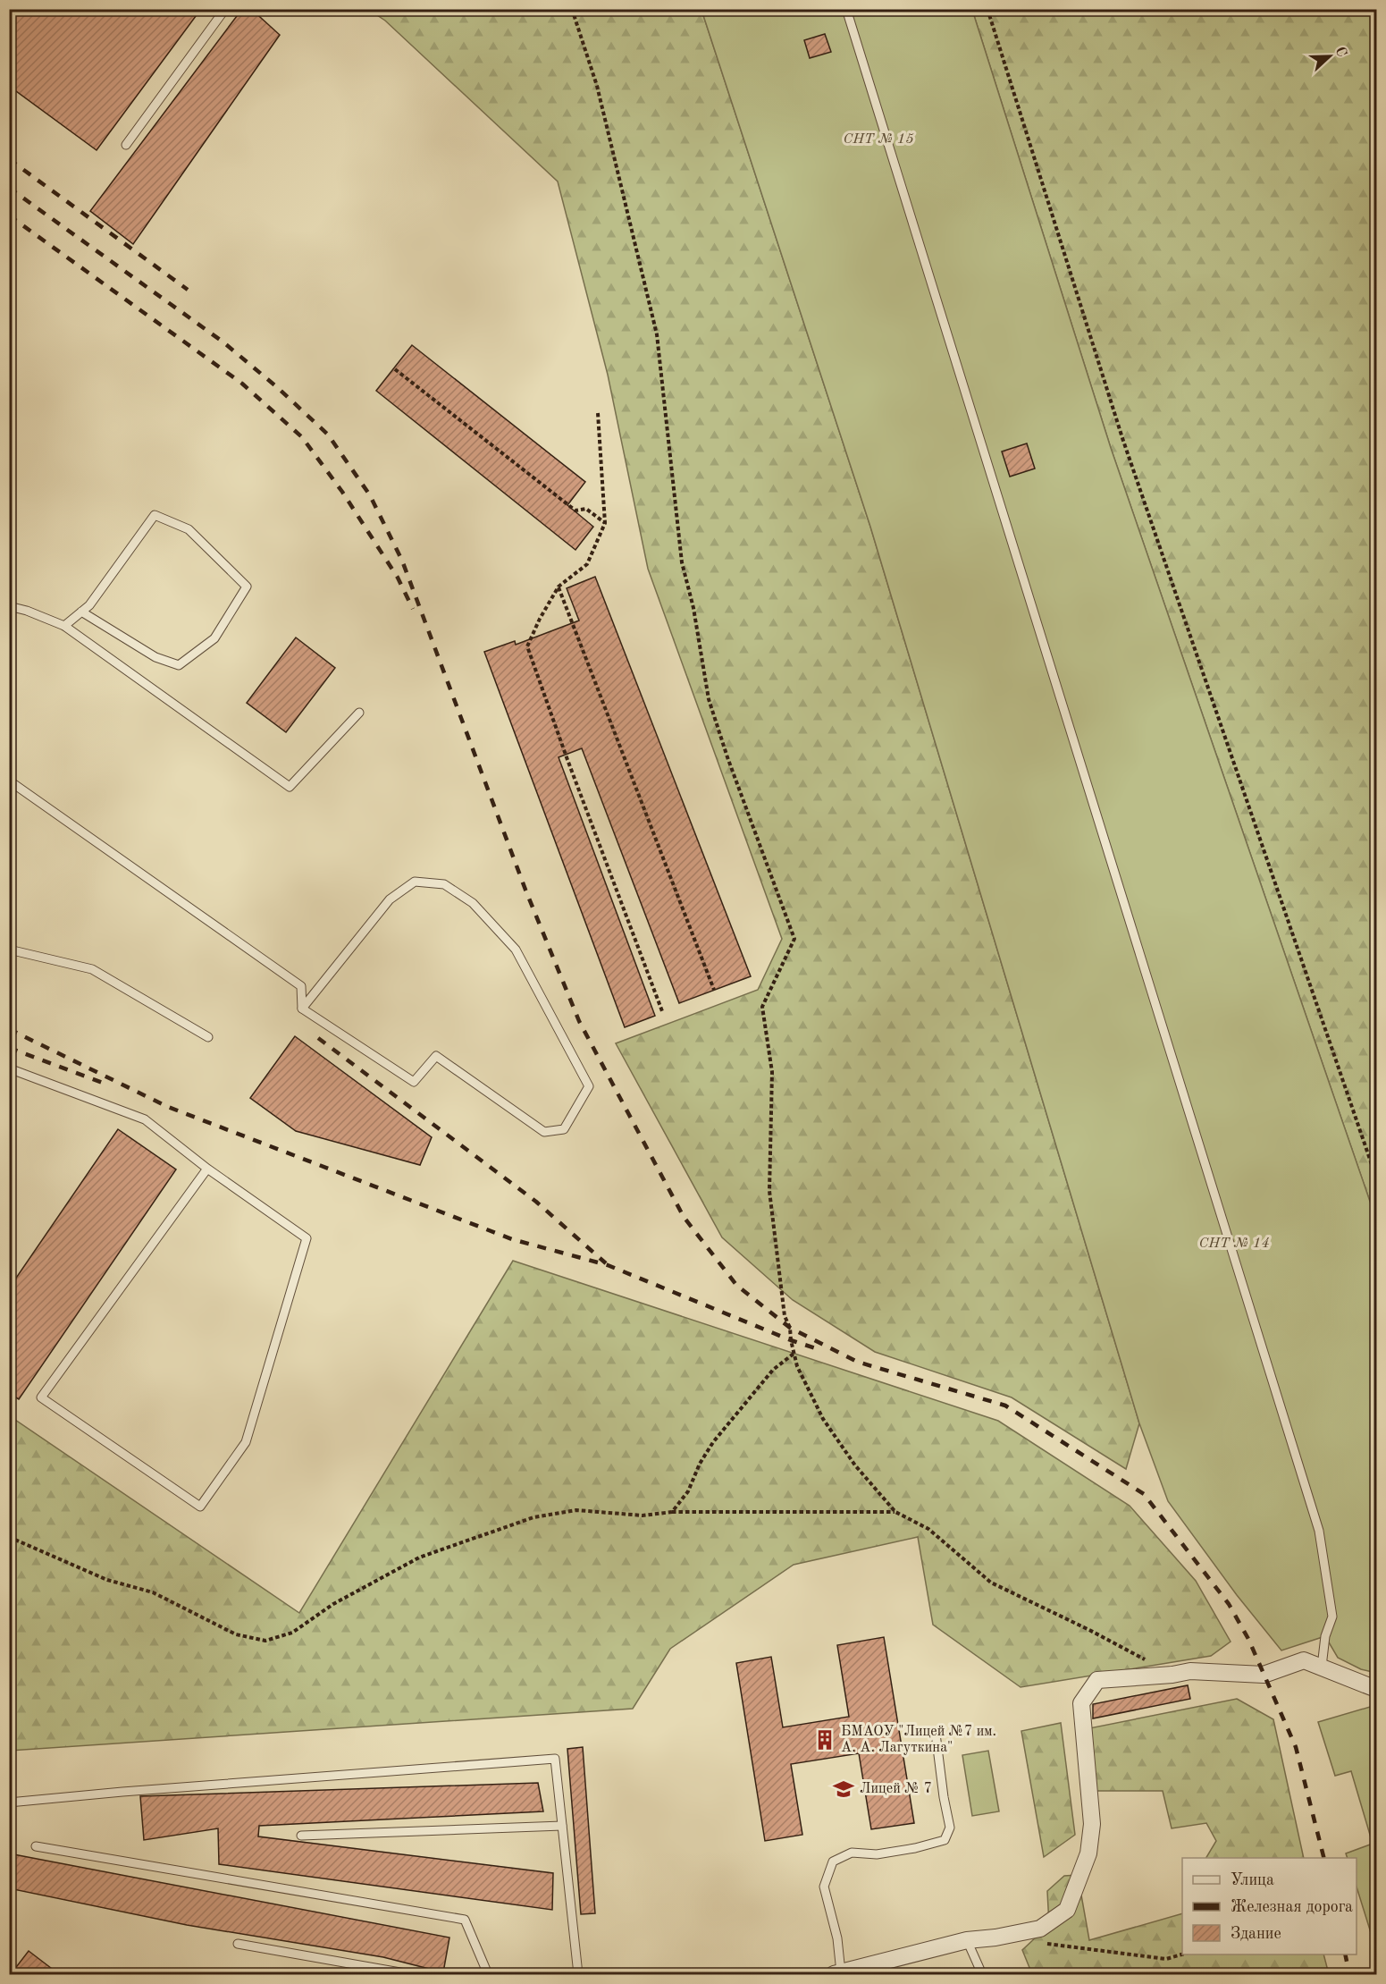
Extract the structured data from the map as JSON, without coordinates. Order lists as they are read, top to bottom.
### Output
{
  "parks": ["СНТ № 15", "СНТ № 14"],
  "places": {
    "building": ["БМАОУ \"Лицей №7 им. А. А. Лагуткина\""],
    "school or university": ["Лицей № 7"]
  },
  "legend": ["Улица", "Железная дорога", "Здание"],
  "north": "right"
}
